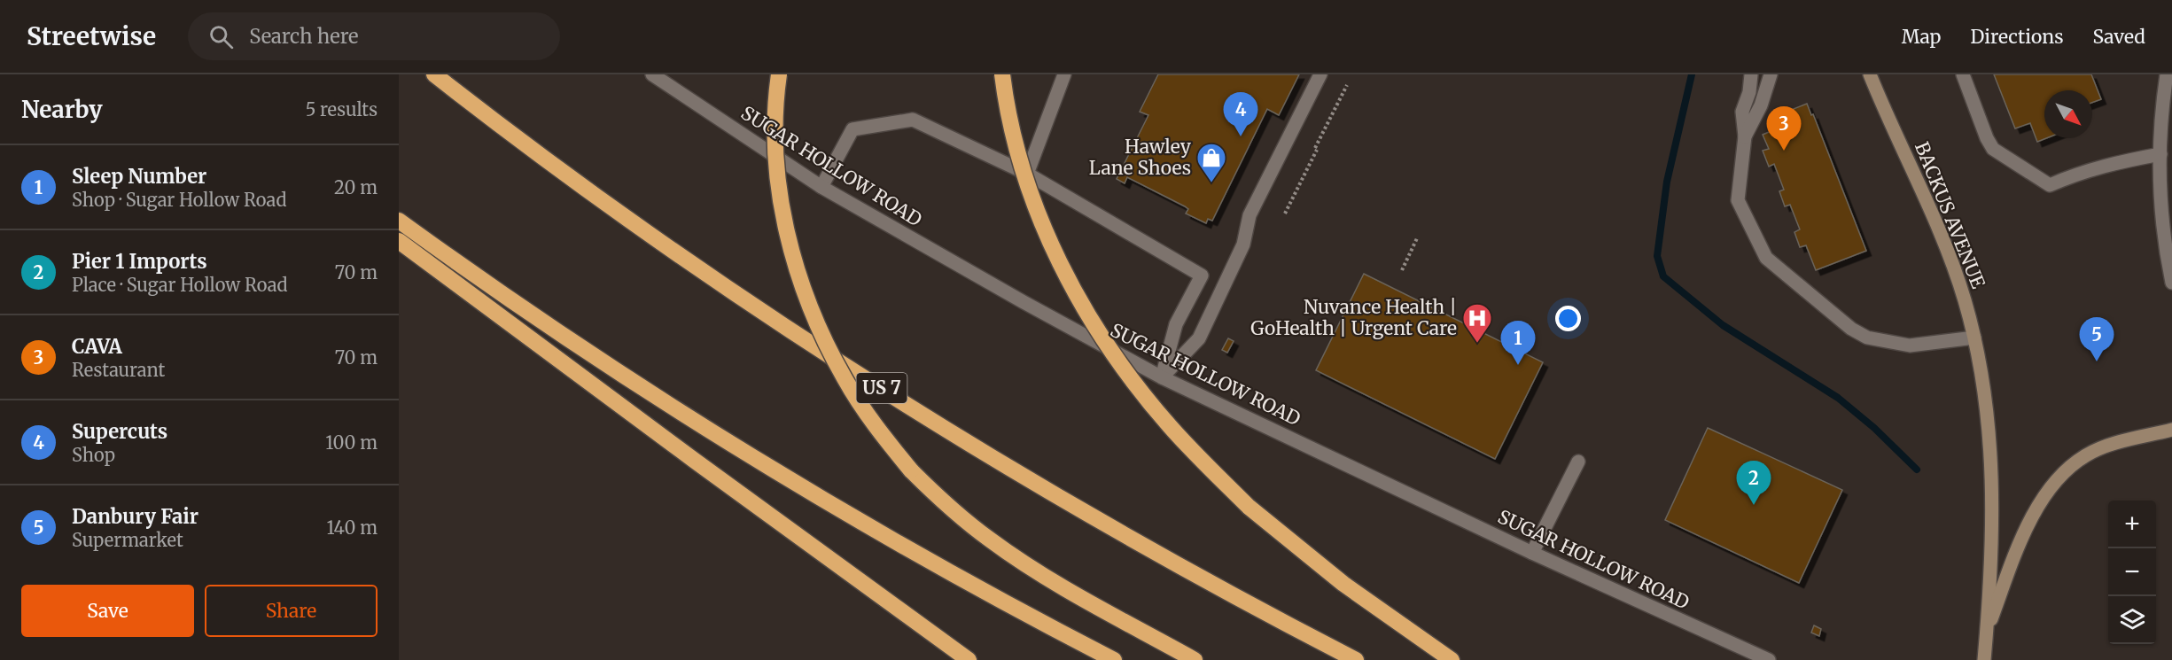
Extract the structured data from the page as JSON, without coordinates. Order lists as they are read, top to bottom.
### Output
{
  "streets": {
    "highway": ["US 7"],
    "main road": ["BACKUS AVENUE"],
    "street": ["SUGAR HOLLOW ROAD"]
  },
  "places": {
    "shop": ["Hawley Lane Shoes"],
    "hospital": ["Nuvance Health | GoHealth | Urgent Care"]
  },
  "north": "bottom right",
  "page": {
    "header": "Streetwise",
    "search": "Search here",
    "nav": ["Map", "Directions", "Saved"],
    "heading": ["Nearby", "5 results"],
    "pins": [
      "4",
      "3",
      "5",
      "1",
      "2"
    ],
    "list": [
      {
        "mark": "1",
        "name": "Sleep Number",
        "note": "Shop · Sugar Hollow Road",
        "value": "20 m"
      },
      {
        "mark": "2",
        "name": "Pier 1 Imports",
        "note": "Place · Sugar Hollow Road",
        "value": "70 m"
      },
      {
        "mark": "3",
        "name": "CAVA",
        "note": "Restaurant",
        "value": "70 m"
      },
      {
        "mark": "4",
        "name": "Supercuts",
        "note": "Shop",
        "value": "100 m"
      },
      {
        "mark": "5",
        "name": "Danbury Fair",
        "note": "Supermarket",
        "value": "140 m"
      }
    ],
    "map_buttons": ["+", "−"],
    "buttons": ["Save", "Share"]
  }
}
